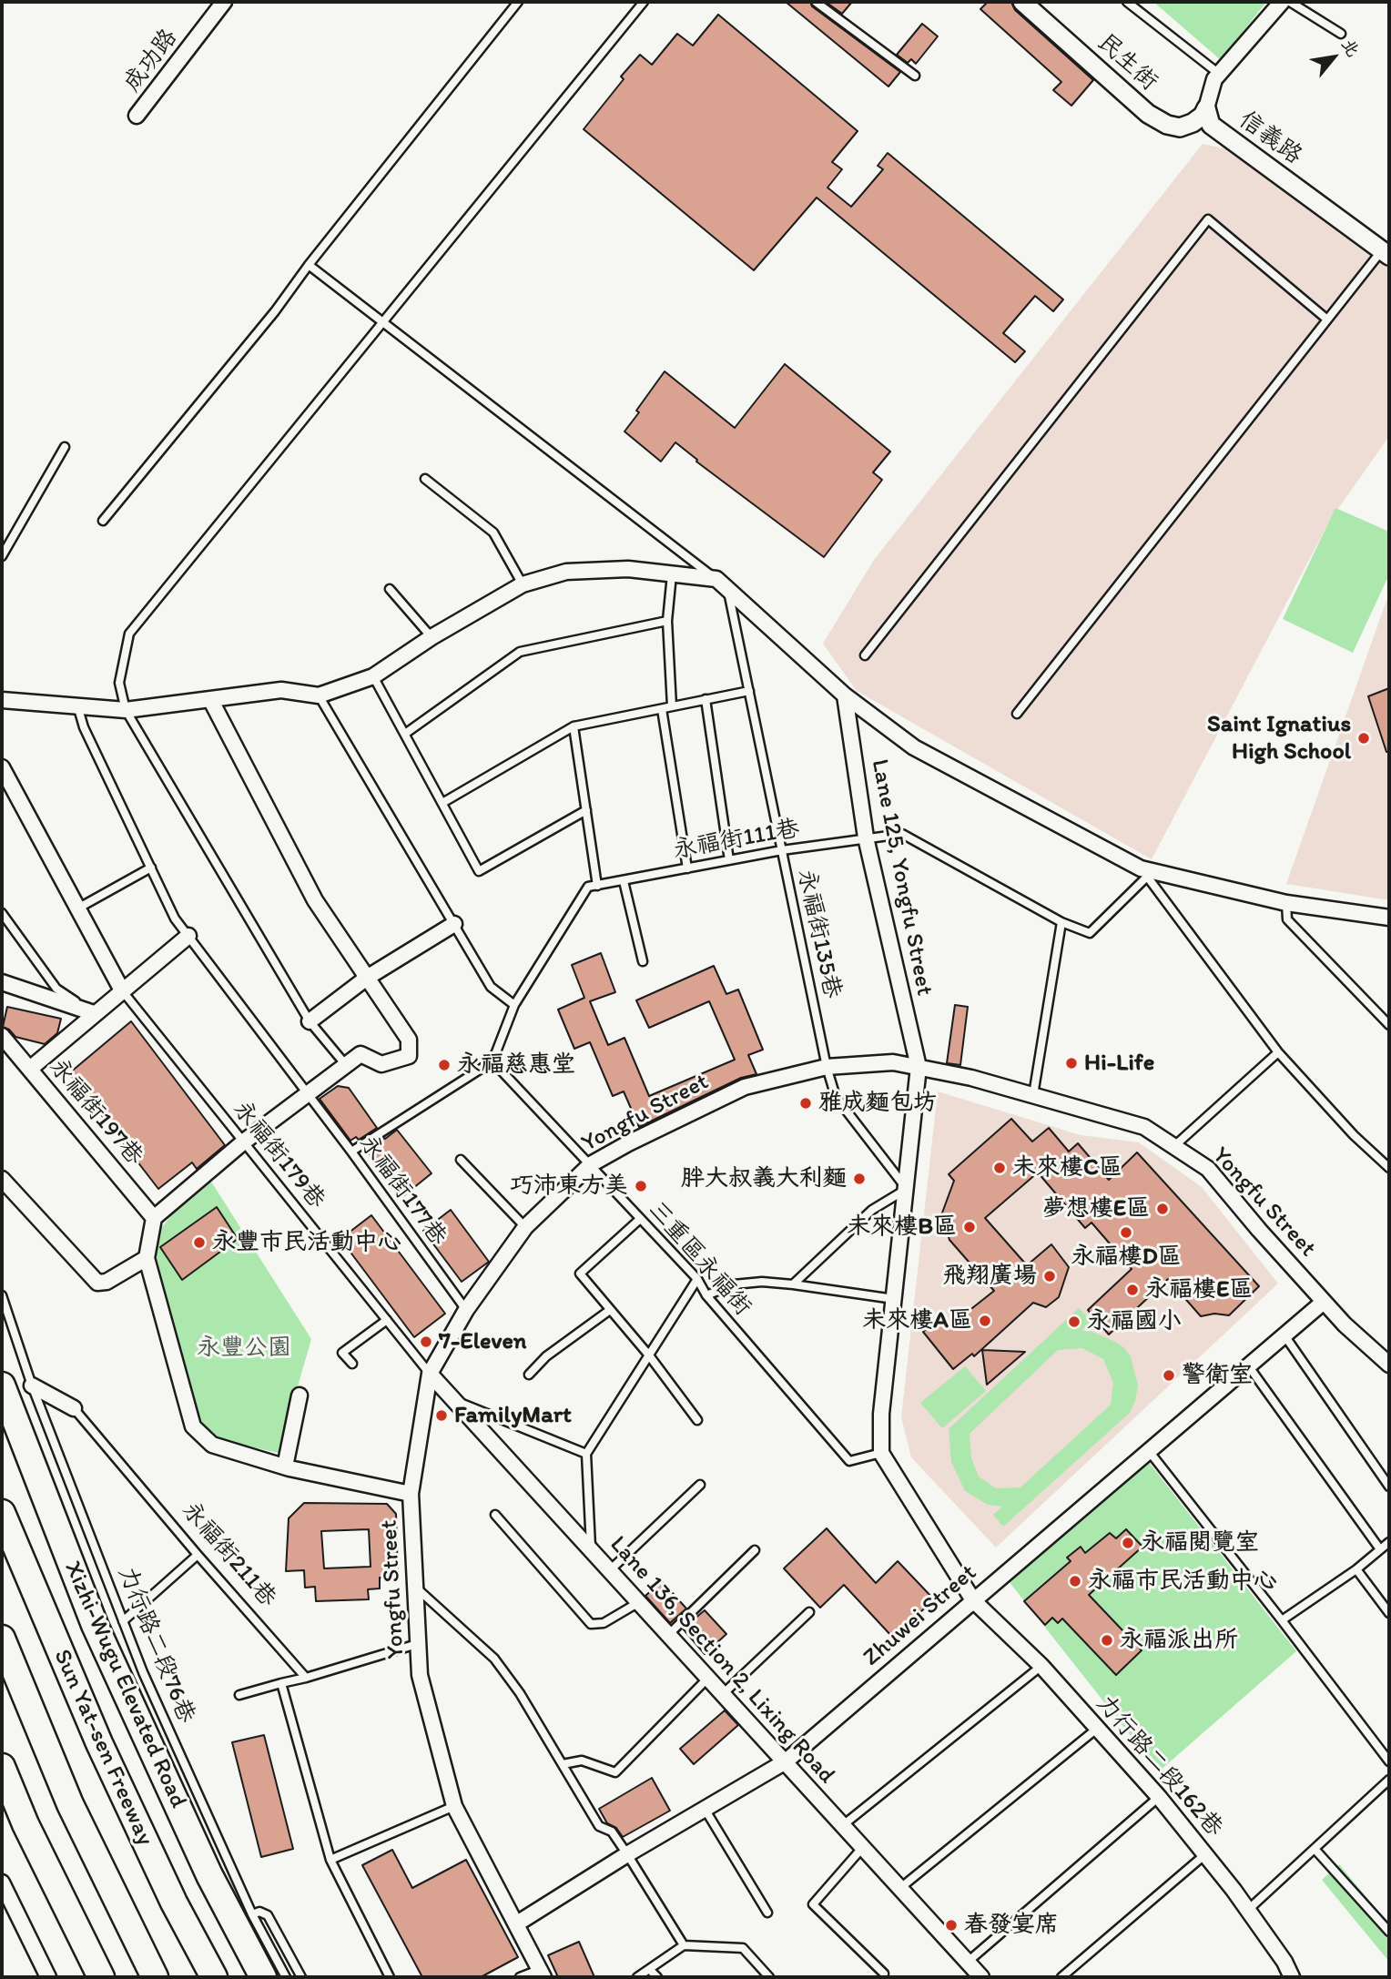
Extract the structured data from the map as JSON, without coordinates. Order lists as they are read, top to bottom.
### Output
{
  "streets": {
    "highway": ["Xizhi-Wugu Elevated Road", "Sun Yat-sen Freeway"],
    "street": [
      "成功路",
      "民生街",
      "信義路",
      "Lane 125, Yongfu Street",
      "永福街197巷",
      "Yongfu Street",
      "永福街211巷",
      "Zhuwei Street",
      "Lane 136, Section 2, Lixing Road",
      "力行路二段162巷"
    ],
    "lane": [
      "永福街111巷",
      "永福街135巷",
      "永福街179巷",
      "永福街177巷",
      "三重區永福街",
      "力行路二段76巷"
    ]
  },
  "crossings": [
    ["民生街", "信義路"],
    ["永福街111巷", "Lane 125, Yongfu Street"],
    ["永福街111巷", "永福街135巷"],
    ["Lane 125, Yongfu Street", "永福街135巷"],
    ["Lane 125, Yongfu Street", "Yongfu Street"],
    ["Lane 125, Yongfu Street", "三重區永福街"],
    ["Lane 125, Yongfu Street", "力行路二段162巷"],
    ["永福街135巷", "Yongfu Street"],
    ["Yongfu Street", "永福街179巷"],
    ["Yongfu Street", "永福街177巷"],
    ["Yongfu Street", "三重區永福街"],
    ["Yongfu Street", "Zhuwei Street"],
    ["Yongfu Street", "Lane 136, Section 2, Lixing Road"],
    ["永福街179巷", "Lane 136, Section 2, Lixing Road"],
    ["三重區永福街", "力行路二段162巷"],
    ["永福街211巷", "力行路二段76巷"],
    ["Zhuwei Street", "Lane 136, Section 2, Lixing Road"],
    ["Zhuwei Street", "力行路二段162巷"]
  ],
  "parks": ["永豐公園"],
  "places": [
    "Saint Ignatius High School",
    "Hi-Life",
    "永福慈惠堂",
    "雅成麵包坊",
    "未來樓C區",
    "胖大叔義大利麵",
    "巧沛東方美",
    "夢想樓E區",
    "未來樓B區",
    "永福樓D區",
    "永豐市民活動中心",
    "飛翔廣場",
    "永福樓E區",
    "未來樓A區",
    "永福國小",
    "7-Eleven",
    "警衛室",
    "FamilyMart",
    "永福閱覽室",
    "永福市民活動中心",
    "永福派出所",
    "春發宴席"
  ],
  "north": "top right"
}
